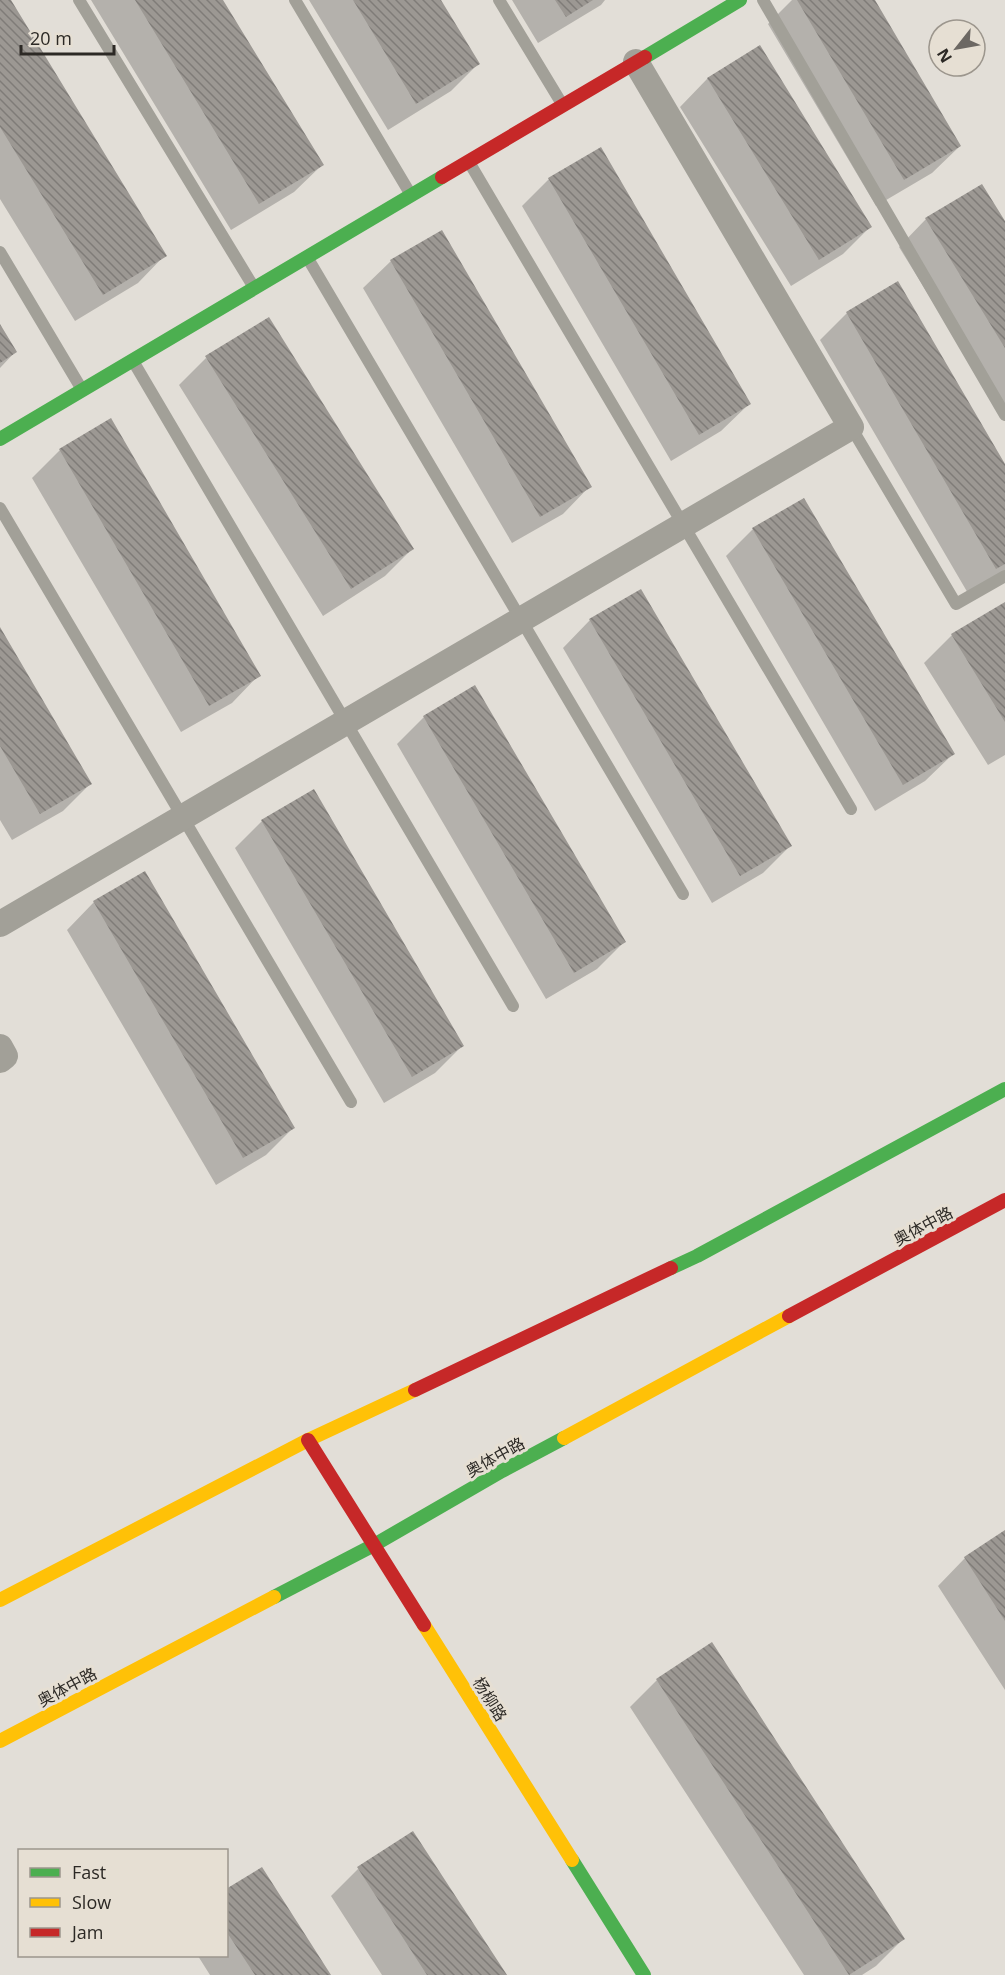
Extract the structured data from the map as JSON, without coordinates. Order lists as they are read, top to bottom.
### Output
{
  "streets": {
    "main road": ["奥体中路", "杨柳路"]
  },
  "crossings": [
    ["奥体中路", "杨柳路"]
  ],
  "legend": ["Fast", "Slow", "Jam"],
  "scale_bar": "20 m",
  "north": "bottom left"
}
